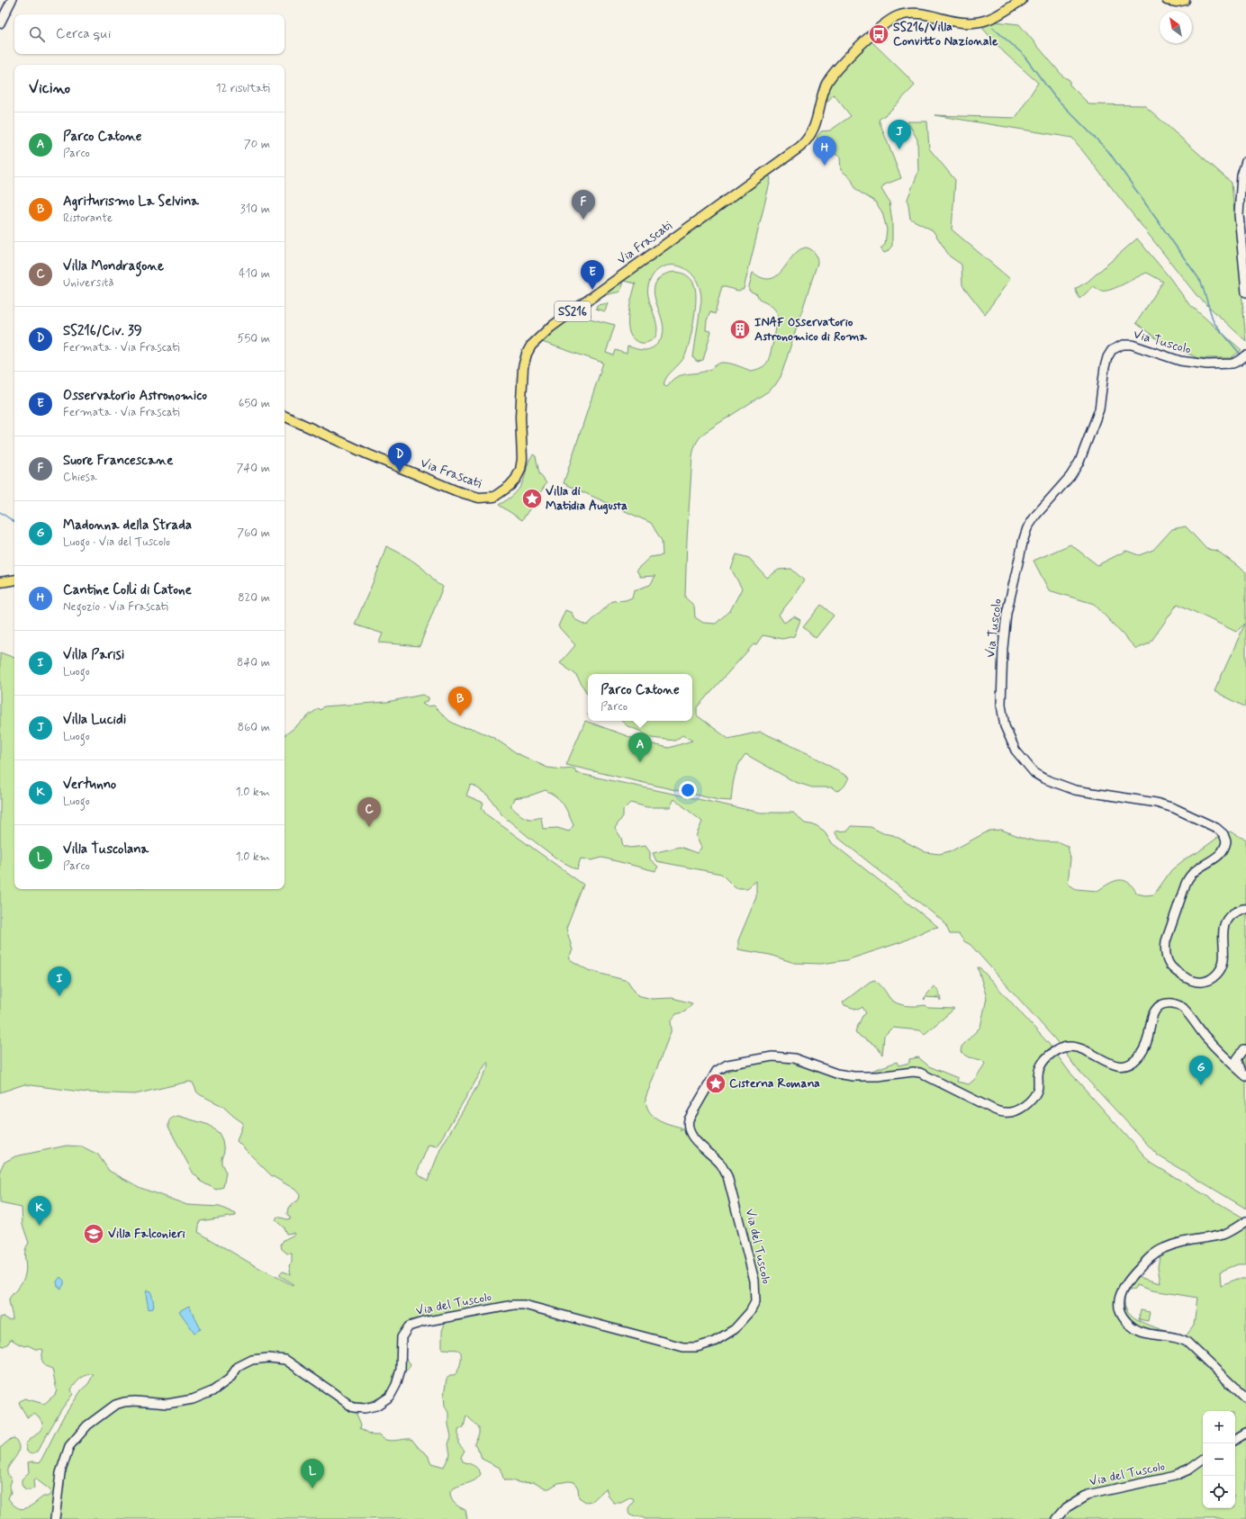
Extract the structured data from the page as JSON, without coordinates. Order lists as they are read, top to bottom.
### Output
{
  "streets": {
    "main road": ["Via Frascati", "SS216"],
    "street": ["Via Tuscolo", "Via del Tuscolo"]
  },
  "places": {
    "bus stop": ["SS216/Villa Convitto Nazionale"],
    "building": ["INAF Osservatorio Astronomico di Roma"],
    "place": ["Villa di Matidia Augusta", "Cisterna Romana"],
    "school or university": ["Villa Falconieri"]
  },
  "north": "top left",
  "page": {
    "search": "Cerca qui",
    "heading": ["Vicino", "12 risultati"],
    "list": [
      {
        "mark": "A",
        "name": "Parco Catone",
        "note": "Parco",
        "value": "70 m"
      },
      {
        "mark": "B",
        "name": "Agriturismo La Selvina",
        "note": "Ristorante",
        "value": "310 m"
      },
      {
        "mark": "C",
        "name": "Villa Mondragone",
        "note": "Università",
        "value": "410 m"
      },
      {
        "mark": "D",
        "name": "SS216/Civ. 39",
        "note": "Fermata · Via Frascati",
        "value": "550 m"
      },
      {
        "mark": "E",
        "name": "Osservatorio Astronomico",
        "note": "Fermata · Via Frascati",
        "value": "650 m"
      },
      {
        "mark": "F",
        "name": "Suore Francescane",
        "note": "Chiesa",
        "value": "740 m"
      },
      {
        "mark": "G",
        "name": "Madonna della Strada",
        "note": "Luogo · Via del Tuscolo",
        "value": "760 m"
      },
      {
        "mark": "H",
        "name": "Cantine Colli di Catone",
        "note": "Negozio · Via Frascati",
        "value": "820 m"
      },
      {
        "mark": "I",
        "name": "Villa Parisi",
        "note": "Luogo",
        "value": "840 m"
      },
      {
        "mark": "J",
        "name": "Villa Lucidi",
        "note": "Luogo",
        "value": "860 m"
      },
      {
        "mark": "K",
        "name": "Vertunno",
        "note": "Luogo",
        "value": "1.0 km"
      },
      {
        "mark": "L",
        "name": "Villa Tuscolana",
        "note": "Parco",
        "value": "1.0 km"
      }
    ],
    "pins": [
      "J",
      "H",
      "F",
      "E",
      "D",
      "B",
      "A",
      "C",
      "I",
      "G",
      "K",
      "L"
    ],
    "popup": ["Parco Catone", "Parco"],
    "map_buttons": ["+", "−"]
  }
}
